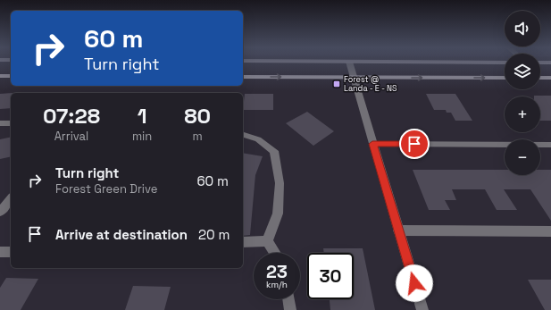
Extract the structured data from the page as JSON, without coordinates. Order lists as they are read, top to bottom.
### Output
{
  "places": {
    "transit": ["Forest @ Landa - E - NS"]
  },
  "page": {
    "map_buttons": ["+", "−"],
    "turn": ["60 m", "Turn right"],
    "eta": [
      "07:28",
      "Arrival",
      "1",
      "min",
      "80",
      "m"
    ],
    "list": [
      {
        "name": "Turn right",
        "note": "Forest Green Drive",
        "value": "60 m"
      },
      {
        "name": "Arrive at destination",
        "value": "20 m"
      }
    ],
    "speed": "23 km/h",
    "limit": "30"
  }
}
